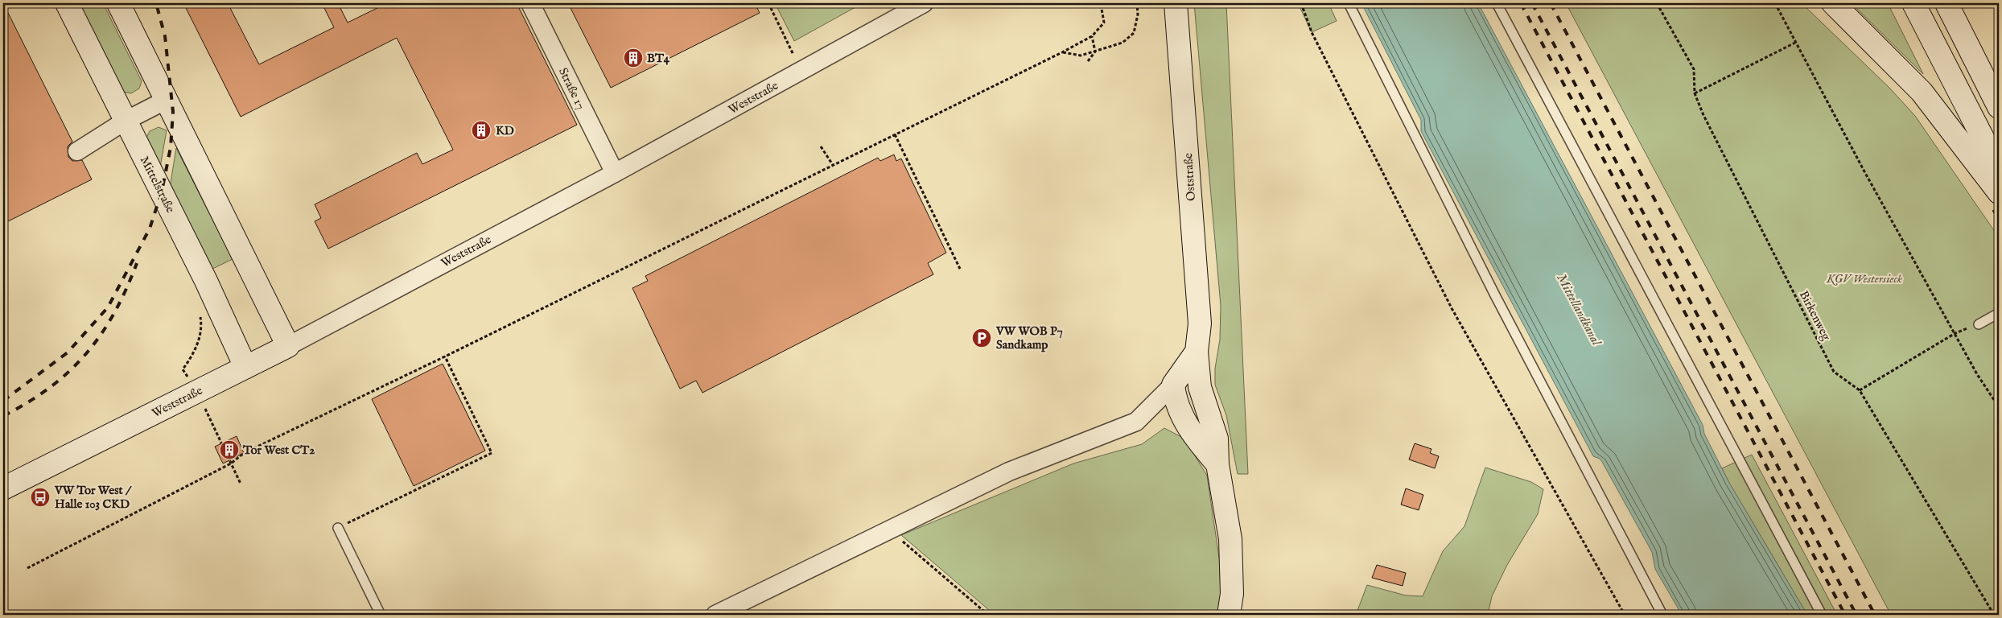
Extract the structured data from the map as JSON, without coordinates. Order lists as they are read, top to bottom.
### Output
{
  "streets": {
    "street": [
      "Straße 17",
      "Weststraße",
      "Oststraße",
      "Mittelstraße"
    ],
    "path": ["Birkenweg"]
  },
  "crossings": [
    ["Straße 17", "Weststraße"],
    ["Weststraße", "Mittelstraße"]
  ],
  "water": ["Mittellandkanal"],
  "parks": ["KGV Westersieck"],
  "places": {
    "building": ["BT4", "KD", "Tor West CT2"],
    "parking": ["VW WOB P7 Sandkamp"],
    "bus stop": ["VW Tor West / Halle 103 CKD"]
  }
}
